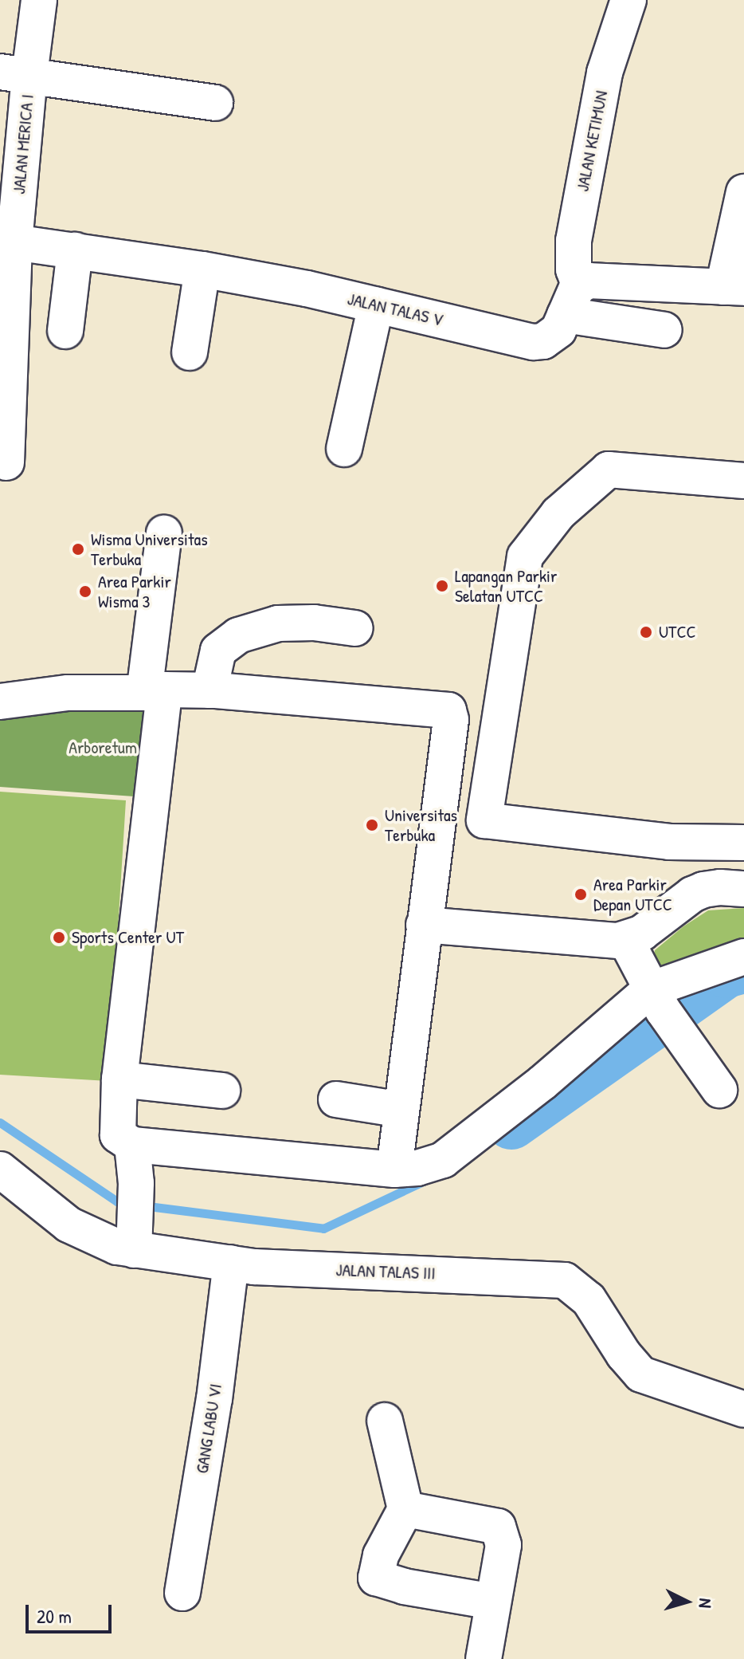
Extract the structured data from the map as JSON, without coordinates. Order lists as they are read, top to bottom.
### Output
{
  "streets": {
    "street": [
      "JALAN KETIMUN",
      "JALAN MERICA I",
      "JALAN TALAS V",
      "JALAN TALAS III",
      "GANG LABU VI"
    ]
  },
  "crossings": [
    ["JALAN KETIMUN", "JALAN TALAS V"],
    ["JALAN MERICA I", "JALAN TALAS V"],
    ["JALAN TALAS III", "GANG LABU VI"]
  ],
  "parks": ["Arboretum"],
  "places": [
    "Wisma Universitas Terbuka",
    "Lapangan Parkir Selatan UTCC",
    "Area Parkir Wisma 3",
    "UTCC",
    "Universitas Terbuka",
    "Area Parkir Depan UTCC",
    "Sports Center UT"
  ],
  "scale_bar": "20 m",
  "north": "right"
}
